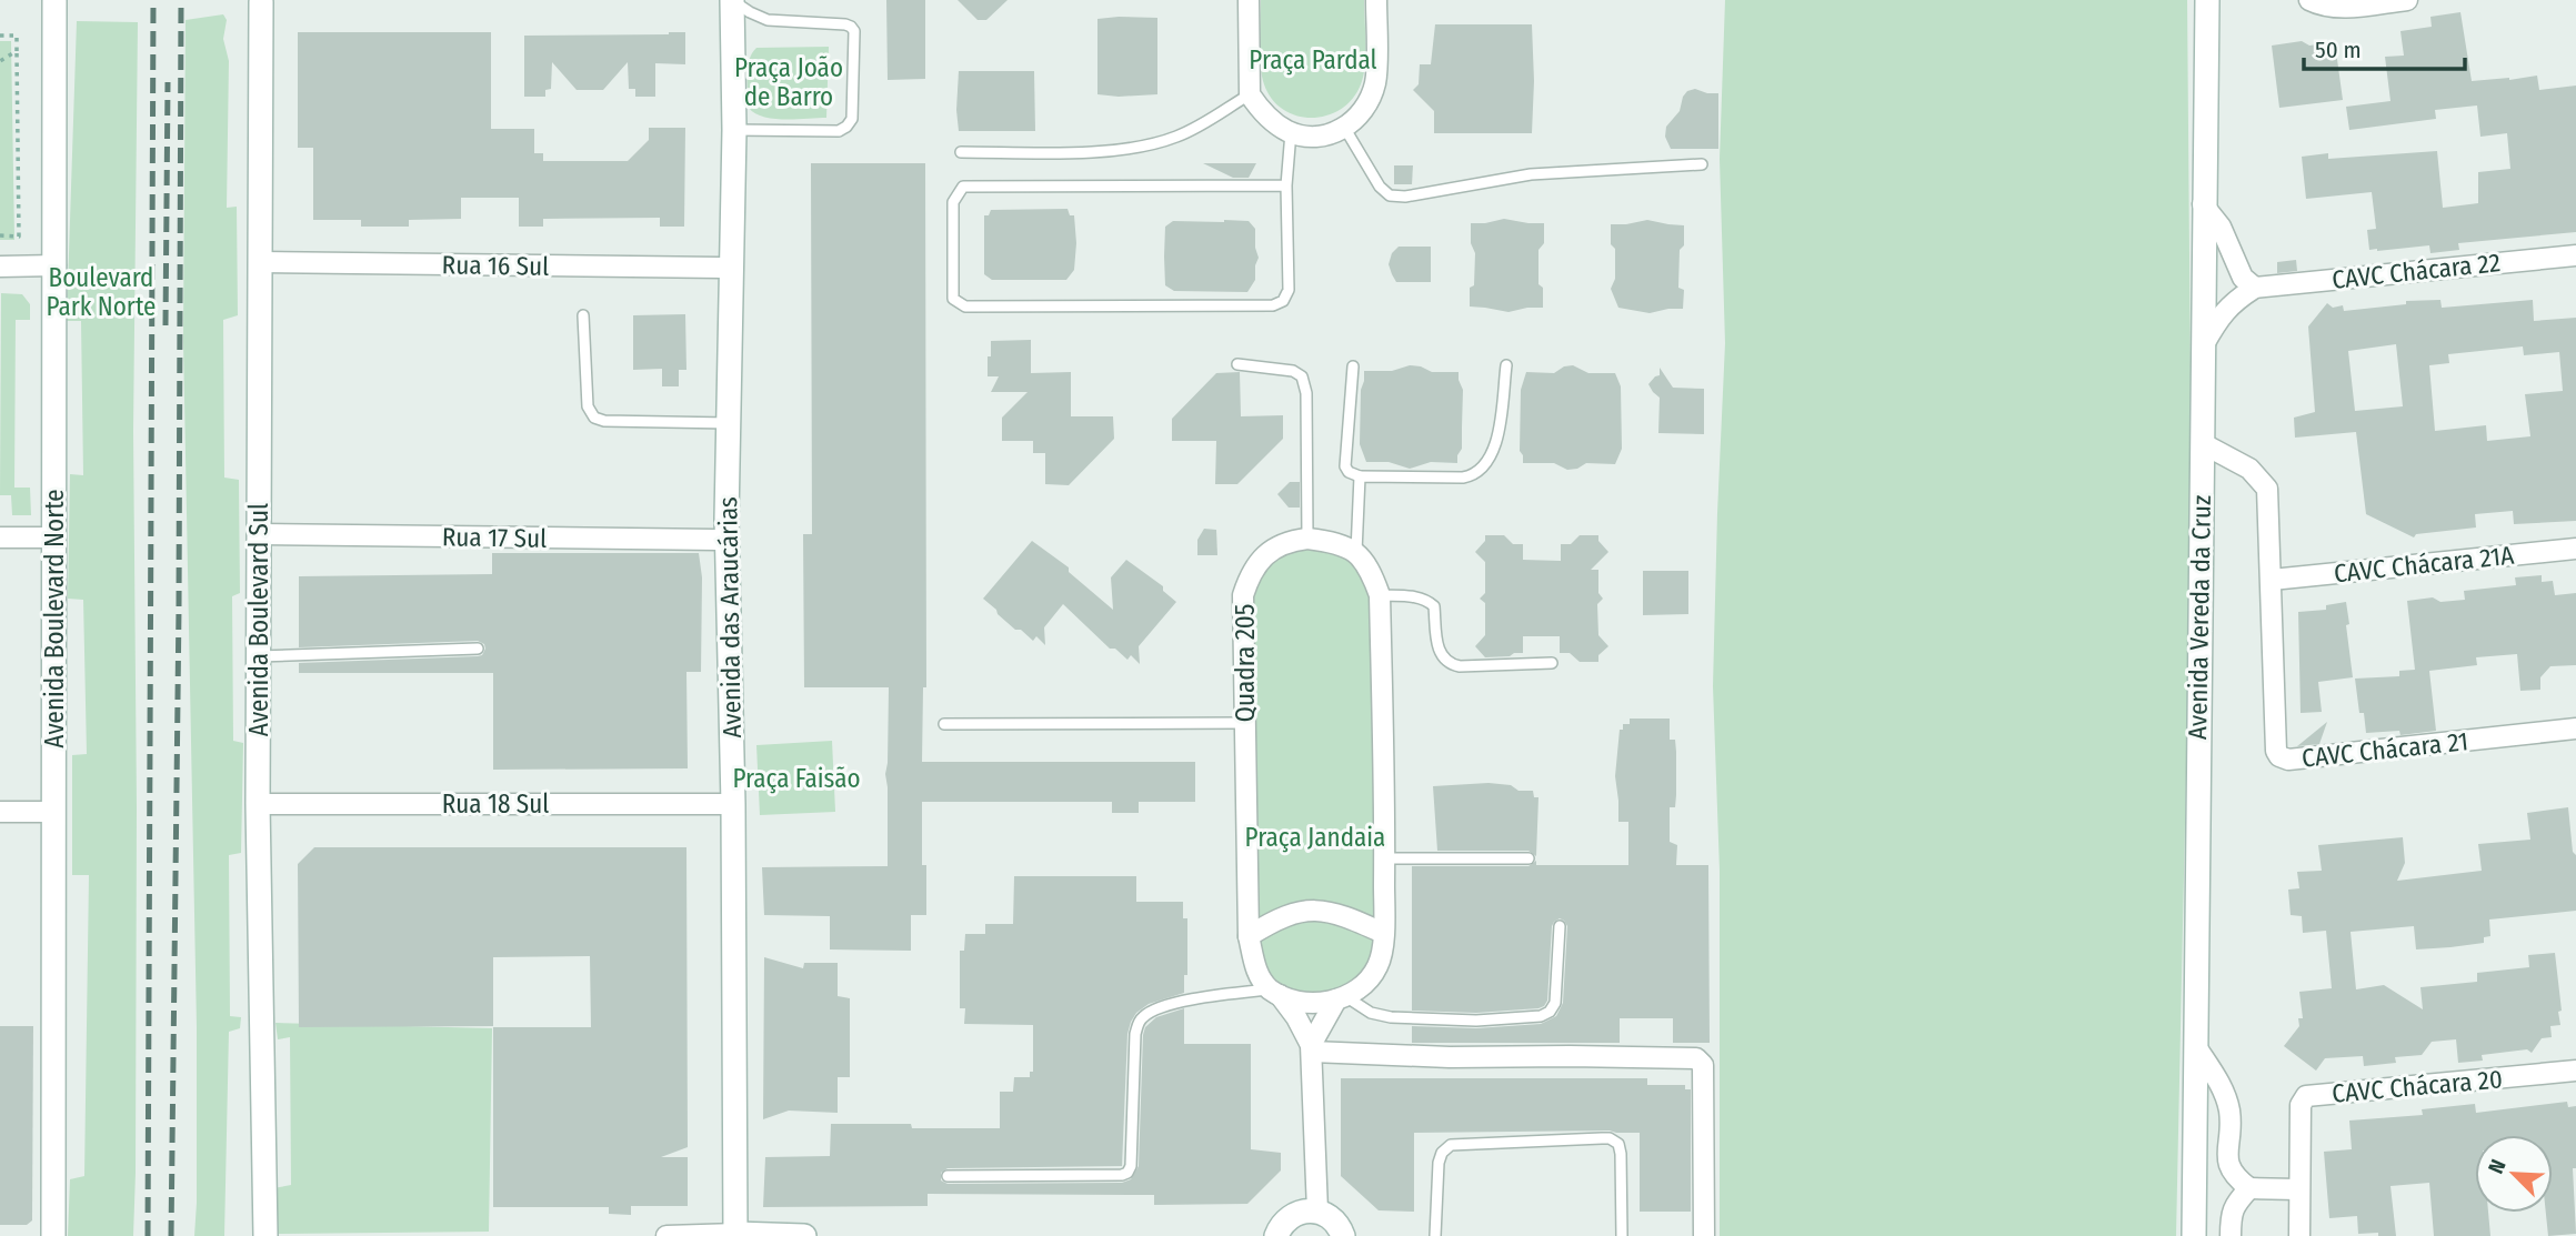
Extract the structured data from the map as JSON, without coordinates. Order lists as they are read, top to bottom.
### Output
{
  "streets": {
    "street": [
      "Rua 16 Sul",
      "CAVC Chácara 22",
      "Rua 17 Sul",
      "CAVC Chácara 21A",
      "Avenida das Araucárias",
      "Avenida Vereda da Cruz",
      "Avenida Boulevard Norte",
      "Avenida Boulevard Sul",
      "Quadra 205",
      "CAVC Chácara 21",
      "Rua 18 Sul",
      "CAVC Chácara 20"
    ]
  },
  "crossings": [
    ["Rua 16 Sul", "Avenida das Araucárias"],
    ["Rua 16 Sul", "Avenida Boulevard Sul"],
    ["Rua 17 Sul", "Avenida das Araucárias"],
    ["Rua 17 Sul", "Avenida Boulevard Sul"],
    ["CAVC Chácara 21A", "CAVC Chácara 21"],
    ["Avenida das Araucárias", "Rua 18 Sul"],
    ["Avenida Boulevard Sul", "Rua 18 Sul"]
  ],
  "parks": [
    "Praça Pardal",
    "Praça João de Barro",
    "Boulevard Park Norte",
    "Praça Faisão",
    "Praça Jandaia"
  ],
  "scale_bar": "50 m",
  "north": "top left"
}
